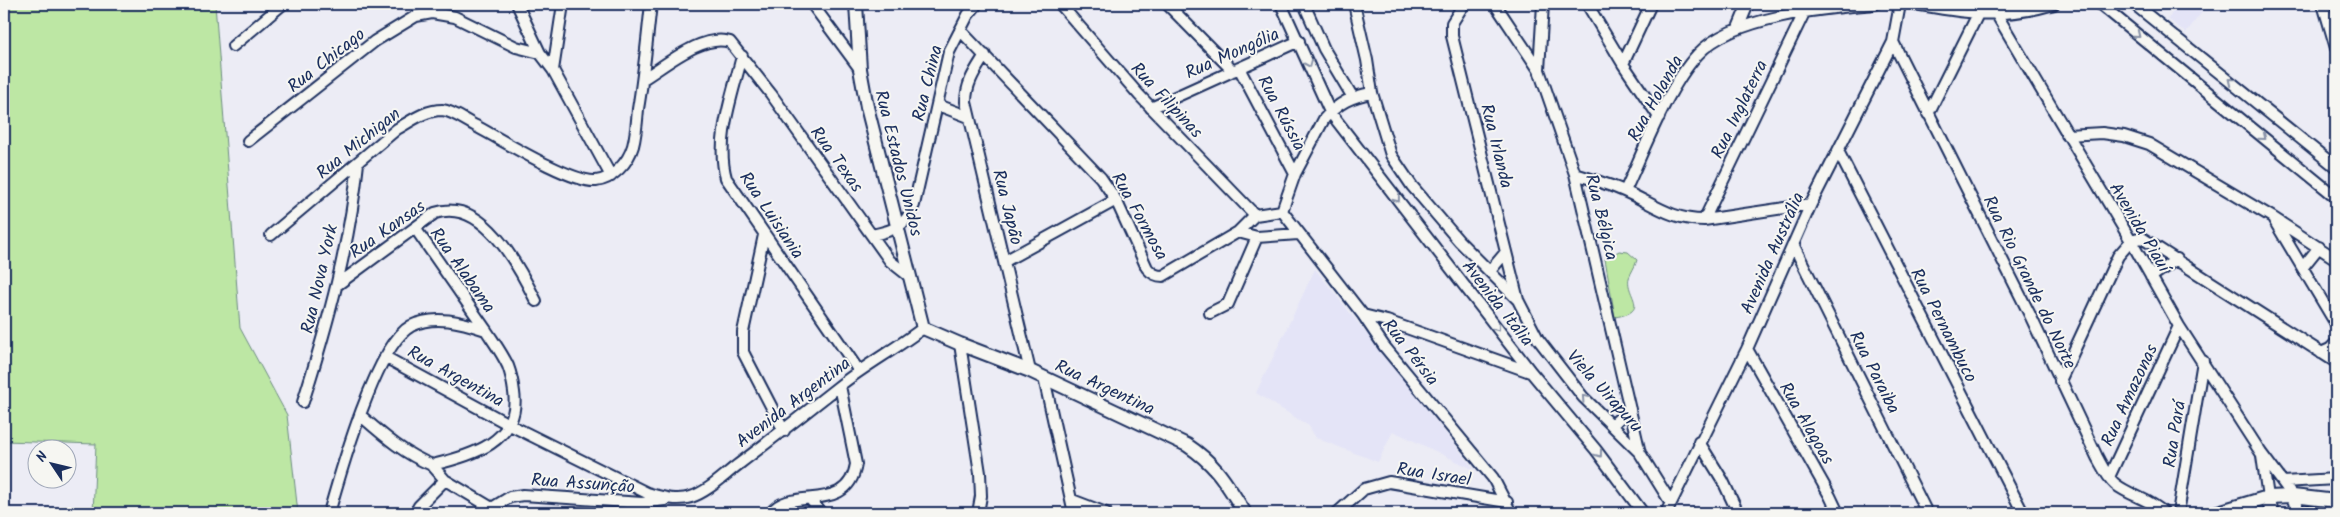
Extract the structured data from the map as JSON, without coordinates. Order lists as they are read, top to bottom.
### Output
{
  "streets": {
    "main road": ["Rua Estados Unidos", "Rua Argentina"],
    "street": [
      "Rua Mongólia",
      "Rua Chicago",
      "Rua China",
      "Rua Holanda",
      "Rua Filipinas",
      "Rua Inglaterra",
      "Rua Rússia",
      "Rua Michigan",
      "Rua Irlanda",
      "Rua Texas",
      "Rua Japão",
      "Rua Luisiania",
      "Rua Formosa",
      "Rua Bélgica",
      "Avenida Piauí",
      "Rua Kansas",
      "Avenida Austrália",
      "Rua Alabama",
      "Rua Nova York",
      "Rua Rio Grande do Norte",
      "Avenida Itália",
      "Rua Pernambuco",
      "Rua Pérsia",
      "Rua Paraiba",
      "Viela Uirapuru",
      "Rua Amazonas",
      "Avenida Argentina",
      "Rua Alagoas",
      "Rua Pará",
      "Rua Israel",
      "Rua Assunção"
    ]
  },
  "crossings": [
    ["Rua Mongólia", "Rua Filipinas"],
    ["Rua Mongólia", "Rua Rússia"],
    ["Rua Mongólia", "Avenida Itália"],
    ["Rua China", "Rua Estados Unidos"],
    ["Rua China", "Rua Formosa"],
    ["Rua Holanda", "Rua Inglaterra"],
    ["Rua Filipinas", "Rua Formosa"],
    ["Rua Michigan", "Rua Nova York"],
    ["Rua Irlanda", "Avenida Itália"],
    ["Rua Irlanda", "Viela Uirapuru"],
    ["Rua Texas", "Rua Estados Unidos"],
    ["Rua Texas", "Rua Luisiania"],
    ["Rua Estados Unidos", "Rua Argentina"],
    ["Rua Estados Unidos", "Avenida Argentina"],
    ["Rua Japão", "Rua Formosa"],
    ["Rua Japão", "Rua Argentina"],
    ["Rua Luisiania", "Avenida Argentina"],
    ["Rua Bélgica", "Viela Uirapuru"],
    ["Avenida Piauí", "Rua Amazonas"],
    ["Avenida Piauí", "Rua Pará"],
    ["Rua Kansas", "Rua Alabama"],
    ["Rua Kansas", "Rua Nova York"],
    ["Avenida Austrália", "Rua Rio Grande do Norte"],
    ["Avenida Austrália", "Rua Pernambuco"],
    ["Avenida Austrália", "Rua Paraiba"],
    ["Avenida Austrália", "Viela Uirapuru"],
    ["Avenida Austrália", "Rua Alagoas"],
    ["Rua Alabama", "Rua Argentina"],
    ["Rua Rio Grande do Norte", "Rua Amazonas"],
    ["Avenida Itália", "Viela Uirapuru"],
    ["Rua Pérsia", "Rua Israel"],
    ["Rua Argentina", "Avenida Argentina"],
    ["Rua Argentina", "Rua Assunção"],
    ["Avenida Argentina", "Rua Assunção"]
  ],
  "one_way": ["Viela Uirapuru"],
  "north": "top left"
}
